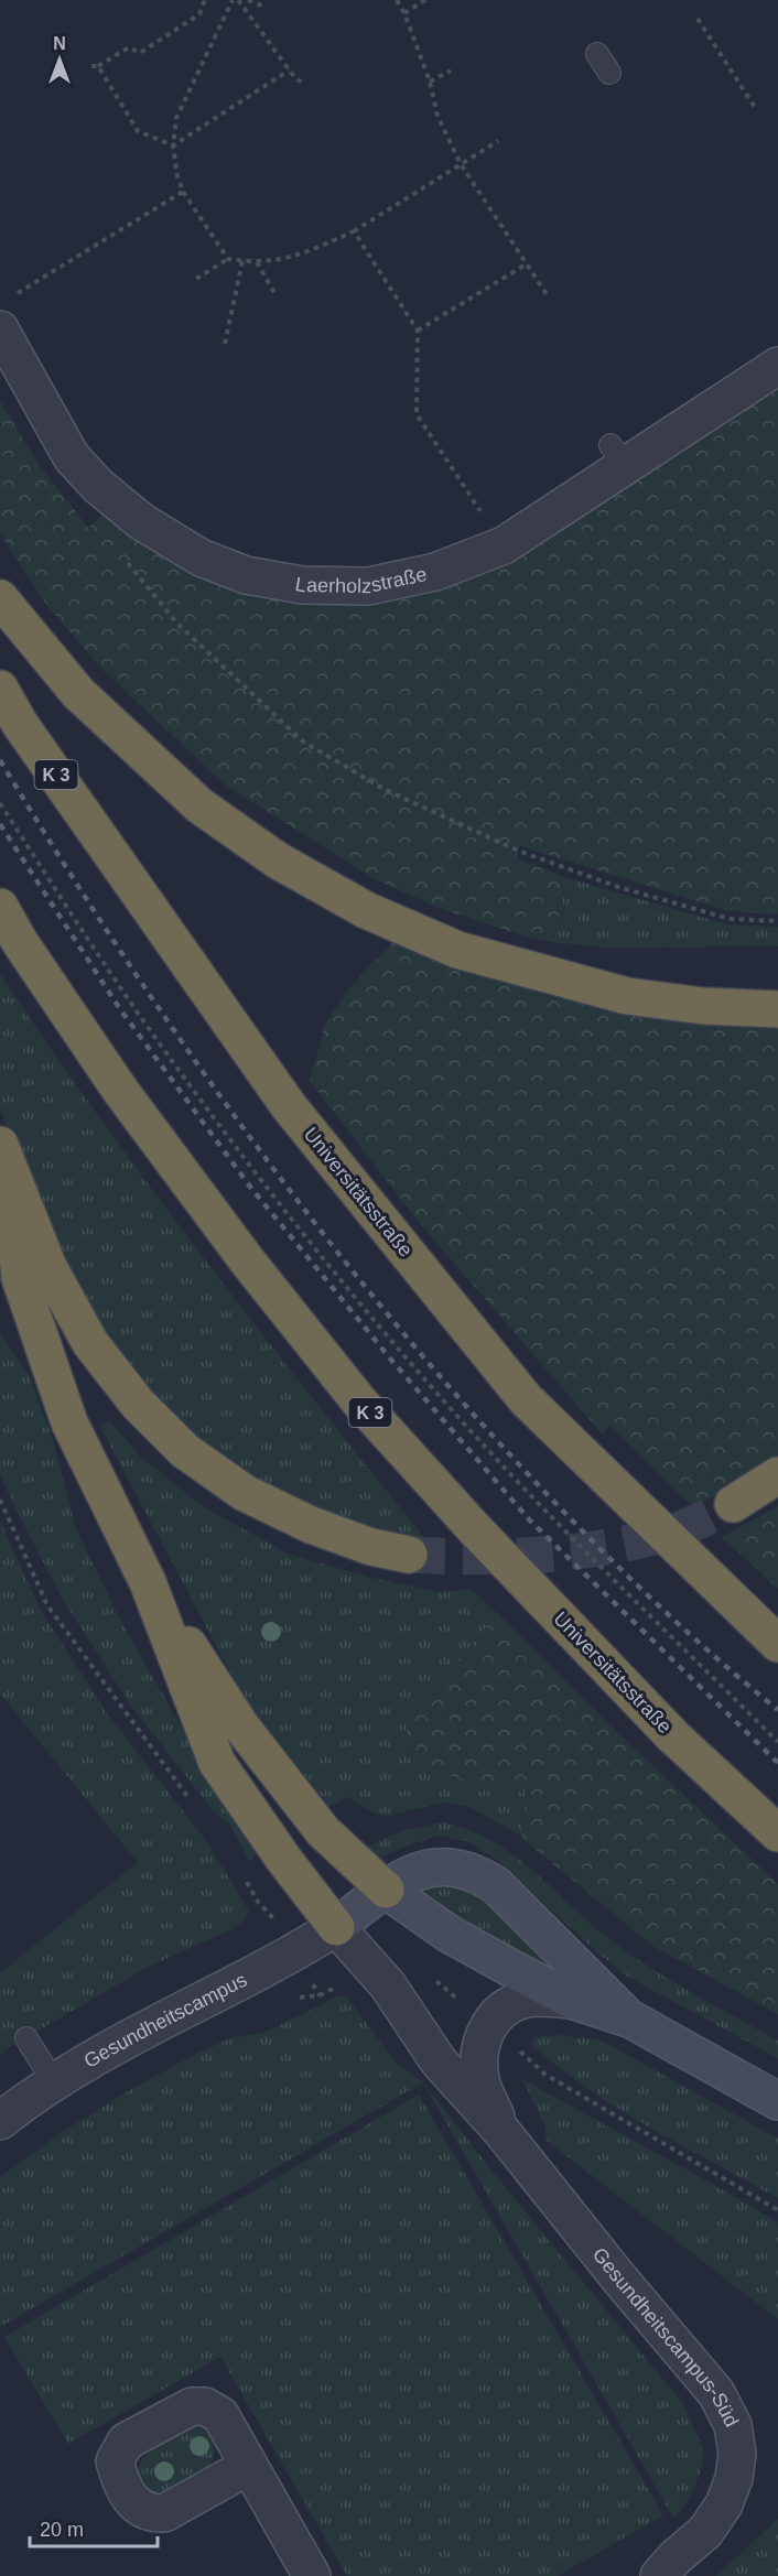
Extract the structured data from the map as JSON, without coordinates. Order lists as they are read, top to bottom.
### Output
{
  "streets": {
    "highway": ["K 3", "Universitätsstraße"],
    "street": ["Laerholzstraße", "Gesundheitscampus", "Gesundheitscampus-Süd"]
  },
  "crossings": [
    ["Gesundheitscampus", "Gesundheitscampus-Süd"]
  ],
  "scale_bar": "20 m",
  "north": "top"
}
